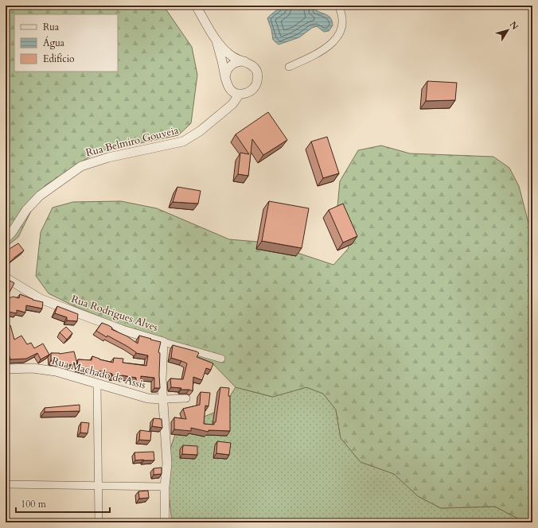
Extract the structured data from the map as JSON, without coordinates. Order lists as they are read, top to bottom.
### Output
{
  "streets": {
    "street": ["Rua Belmiro Gouveia", "Rua Rodrigues Alves", "Rua Machado de Assis"]
  },
  "legend": ["Rua", "Água", "Edifício"],
  "scale_bar": "100 m",
  "north": "top right"
}
